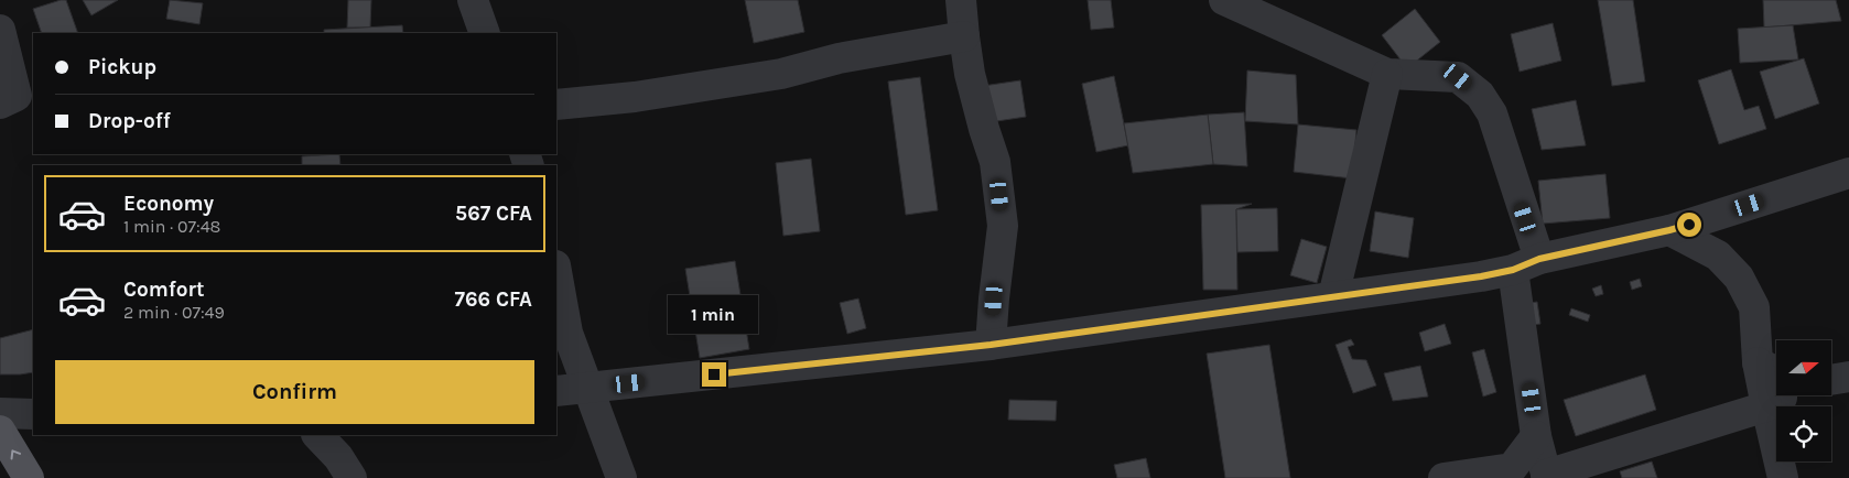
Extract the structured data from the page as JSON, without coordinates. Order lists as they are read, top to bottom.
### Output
{
  "north": "right",
  "page": {
    "banner": ["Pickup", "Drop-off"],
    "list": [
      {
        "name": "Economy",
        "note": "1 min · 07:48",
        "value": "567 CFA"
      },
      {
        "name": "Comfort",
        "note": "2 min · 07:49",
        "value": "766 CFA"
      }
    ],
    "bubble": "1 min",
    "buttons": "Confirm"
  }
}
